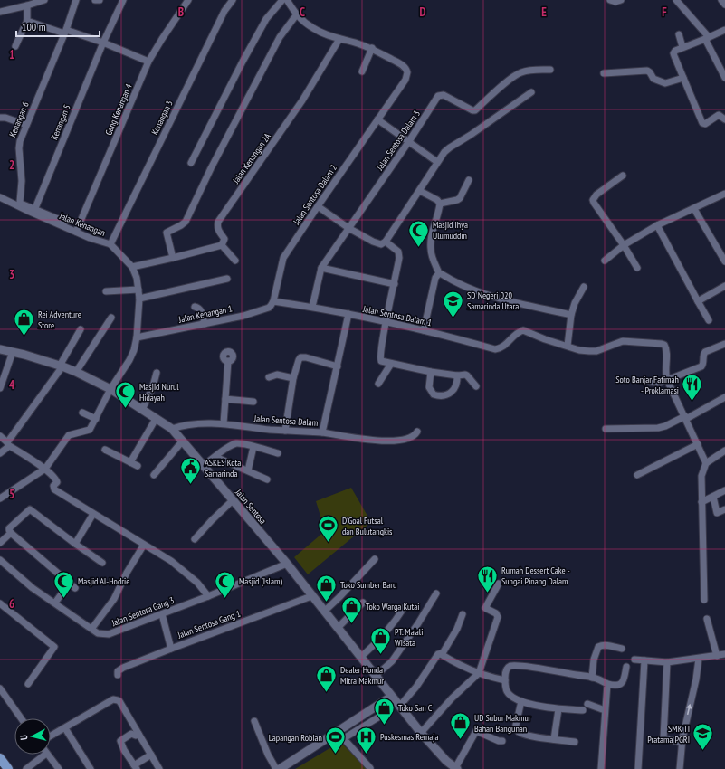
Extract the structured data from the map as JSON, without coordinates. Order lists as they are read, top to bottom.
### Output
{
  "streets": {
    "street": [
      "Gang Kenangan 4",
      "Kenangan 3",
      "Kenangan 6",
      "Kenangan 5",
      "Jalan Sentosa Dalam 3",
      "Jalan Kenangan 2A",
      "Jalan Sentosa Dalam 2",
      "Jalan Kenangan",
      "Jalan Kenangan 1",
      "Jalan Sentosa Dalam 1",
      "Jalan Sentosa Dalam",
      "Jalan Sentosa",
      "Jalan Sentosa Gang 3",
      "Jalan Sentosa Gang 1"
    ]
  },
  "crossings": [
    ["Gang Kenangan 4", "Jalan Kenangan"],
    ["Kenangan 3", "Jalan Kenangan"],
    ["Kenangan 6", "Kenangan 5"],
    ["Kenangan 6", "Jalan Kenangan"],
    ["Jalan Sentosa Dalam 3", "Jalan Sentosa Dalam 1"],
    ["Jalan Sentosa Dalam 2", "Jalan Kenangan 1"],
    ["Jalan Sentosa Dalam 2", "Jalan Sentosa Dalam 1"],
    ["Jalan Kenangan", "Jalan Kenangan 1"],
    ["Jalan Kenangan", "Jalan Sentosa"],
    ["Jalan Kenangan 1", "Jalan Sentosa Dalam 1"],
    ["Jalan Sentosa Dalam 1", "Jalan Sentosa Dalam"],
    ["Jalan Sentosa Dalam", "Jalan Sentosa"],
    ["Jalan Sentosa", "Jalan Sentosa Gang 3"],
    ["Jalan Sentosa", "Jalan Sentosa Gang 1"]
  ],
  "places": {
    "mosque": [
      "Masjid Ihya Ulumuddin",
      "Masjid Nurul Hidayah",
      "Masjid Al-Hodrie",
      "Masjid (Islam)"
    ],
    "school or university": ["SD Negeri 020 Samarinda Utara", "SMK TI Pratama PGRI"],
    "shop": [
      "Rei Adventure Store",
      "Toko Sumber Baru",
      "Toko Warga Kutai",
      "PT. Ma'ali Wisata",
      "Dealer Honda Mitra Makmur",
      "Toko San C",
      "UD Subur Makmur Bahan Bangunan"
    ],
    "restaurant": ["Soto Banjar Fatimah - Proklamasi", "Rumah Dessert Cake - Sungai Pinang Dalam"],
    "public building": ["ASKES Kota Samarinda"],
    "sports": ["D'Goal Futsal dan Bulutangkis", "Lapangan Robian"],
    "hospital": ["Puskesmas Remaja"]
  },
  "scale_bar": "100 m",
  "north": "left",
  "grid": {
    "columns": [
      "B",
      "C",
      "D",
      "E",
      "F"
    ],
    "rows": [
      "1",
      "2",
      "3",
      "4",
      "5",
      "6"
    ]
  }
}
